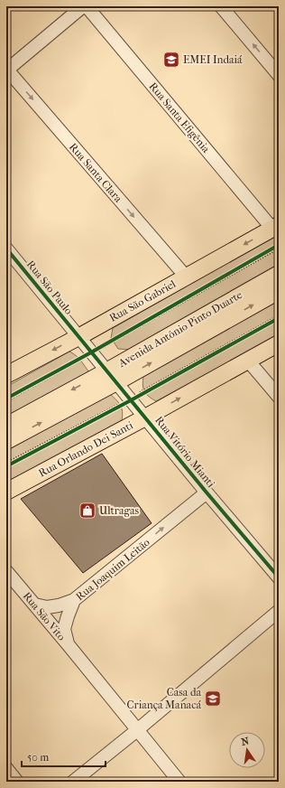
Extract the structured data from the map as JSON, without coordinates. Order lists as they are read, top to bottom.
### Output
{
  "streets": {
    "main road": ["Rua São Gabriel", "Avenida Antônio Pinto Duarte", "Rua Orlando Dei Santi"],
    "street": [
      "Rua Santa Efigênia",
      "Rua Santa Clara",
      "Rua São Paulo",
      "Rua Vitório Mianti",
      "Rua Joaquim Leitão",
      "Rua São Vito"
    ]
  },
  "crossings": [
    ["Rua Santa Efigênia", "Rua São Gabriel"],
    ["Rua Santa Clara", "Rua São Gabriel"],
    ["Rua São Paulo", "Rua São Gabriel"],
    ["Rua São Paulo", "Rua Vitório Mianti"],
    ["Rua São Gabriel", "Rua Vitório Mianti"],
    ["Avenida Antônio Pinto Duarte", "Rua Vitório Mianti"],
    ["Rua Orlando Dei Santi", "Rua Vitório Mianti"],
    ["Rua Vitório Mianti", "Rua Joaquim Leitão"],
    ["Rua Joaquim Leitão", "Rua São Vito"]
  ],
  "one_way": [
    "Rua Santa Clara",
    "Rua São Gabriel",
    "Rua Orlando Dei Santi",
    "Rua Joaquim Leitão"
  ],
  "places": {
    "school or university": ["EMEI Indaiá", "Casa da Criança Manacá"],
    "shop": ["Ultragas"]
  },
  "scale_bar": "50 m",
  "north": "top"
}
